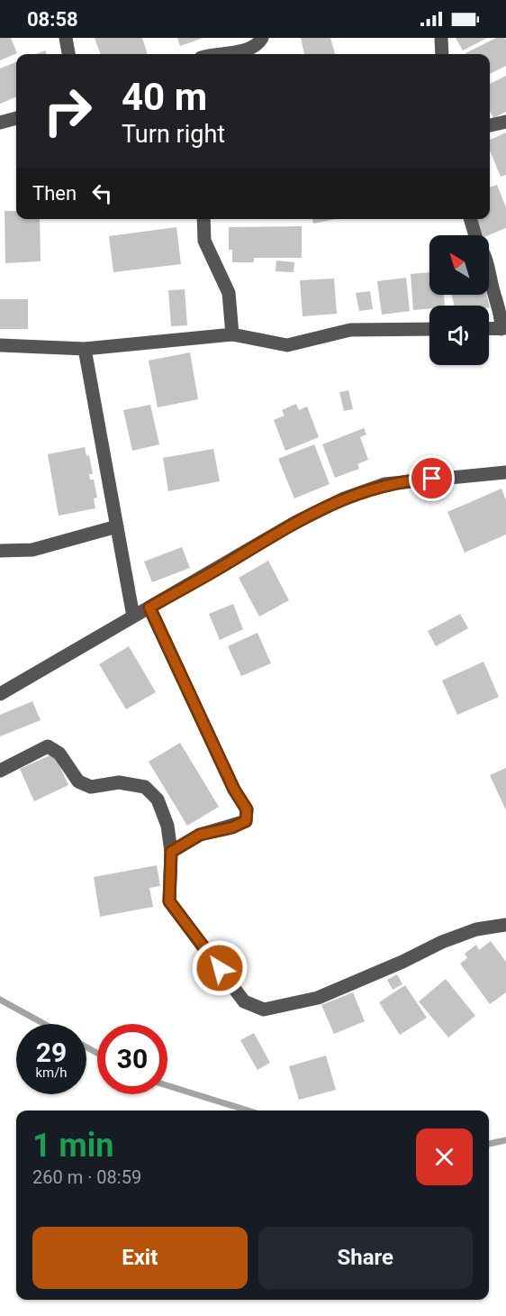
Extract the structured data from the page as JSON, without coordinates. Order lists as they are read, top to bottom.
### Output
{
  "north": "top left",
  "page": {
    "status": "08:58",
    "turn": ["40 m", "Turn right"],
    "then": "Then",
    "speed": "29 km/h",
    "limit": "30",
    "heading": ["1 min", "260 m · 08:59"],
    "buttons": ["Exit", "Share"]
  }
}
